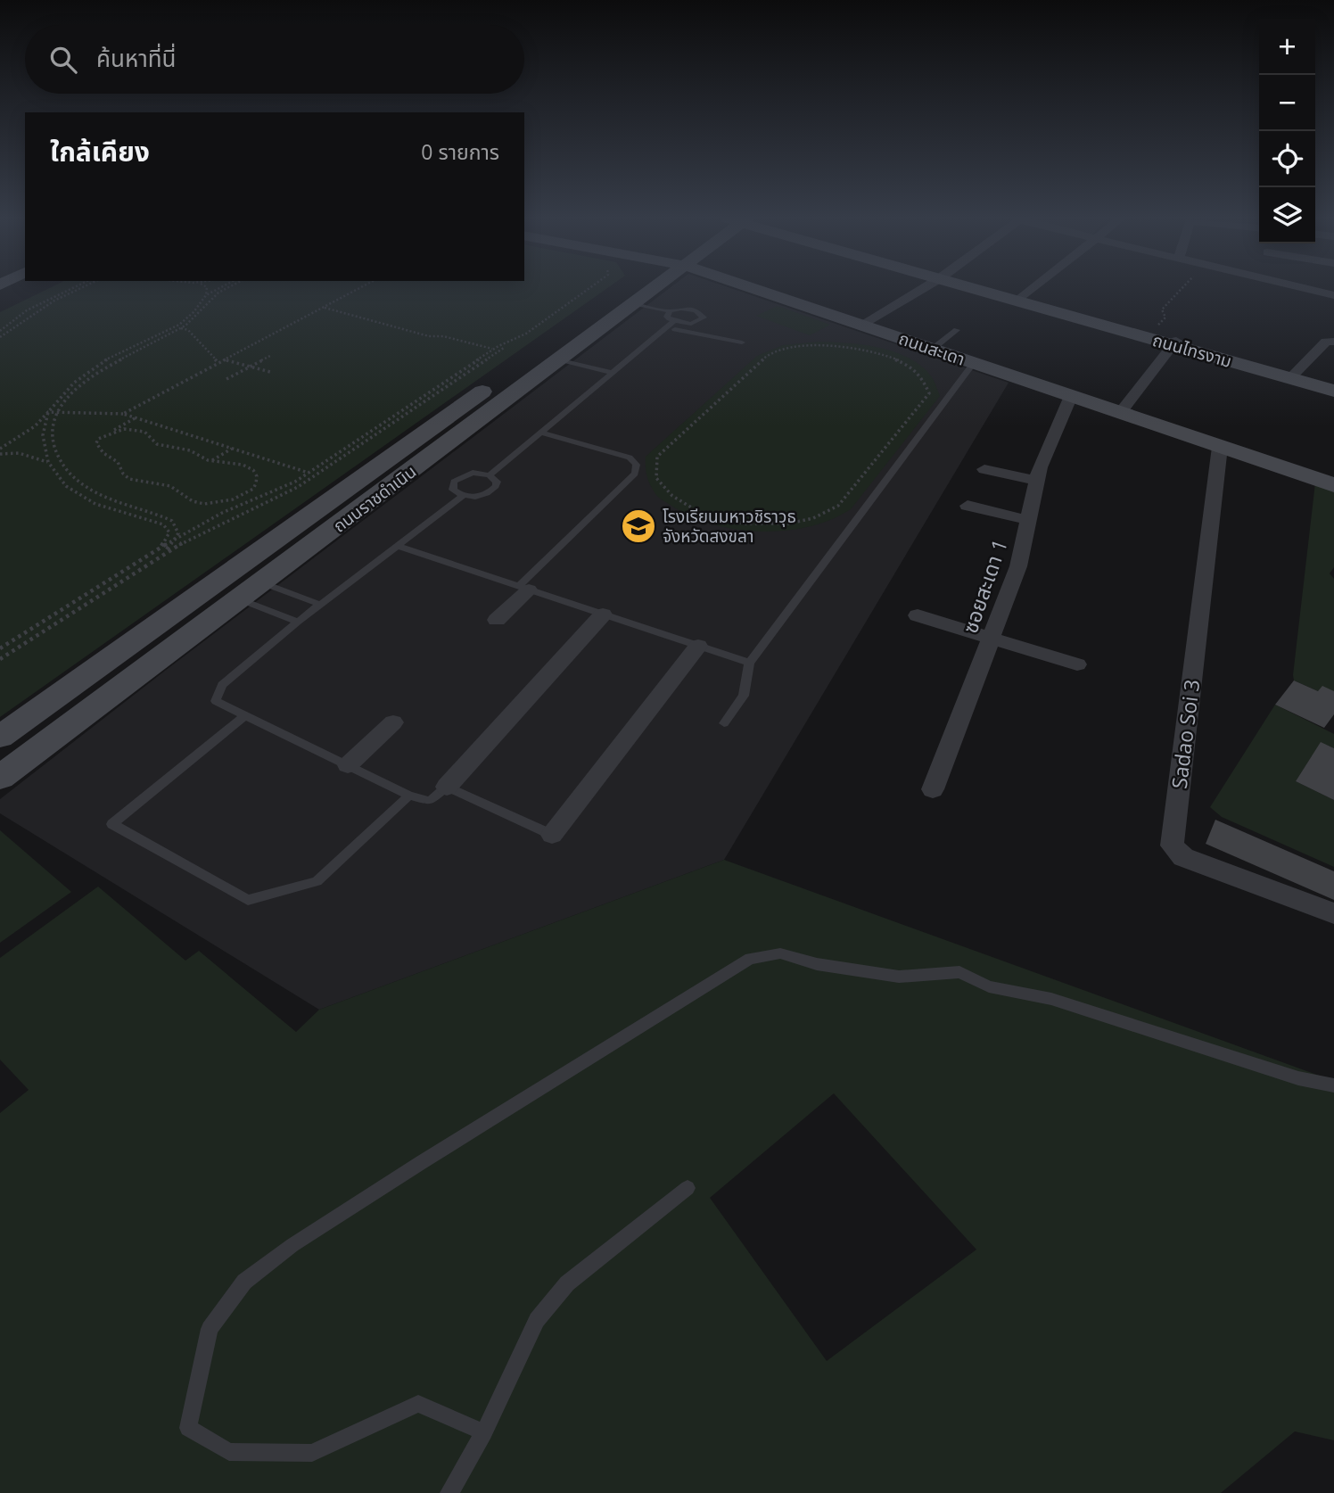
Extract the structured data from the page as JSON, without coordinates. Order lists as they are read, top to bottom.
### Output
{
  "streets": {
    "street": [
      "ถนนสะเดา",
      "ถนนไทรงาม",
      "ถนนราชดำเนิน",
      "ซอยสะเดา 1",
      "Sadao Soi 3"
    ]
  },
  "crossings": [
    ["ถนนสะเดา", "ซอยสะเดา 1"],
    ["ถนนสะเดา", "Sadao Soi 3"]
  ],
  "places": {
    "school or university": ["โรงเรียนมหาวชิราวุธ จังหวัดสงขลา"]
  },
  "page": {
    "map_buttons": ["+", "−"],
    "search": "ค้นหาที่นี่",
    "heading": ["ใกล้เคียง", "0 รายการ"]
  }
}
